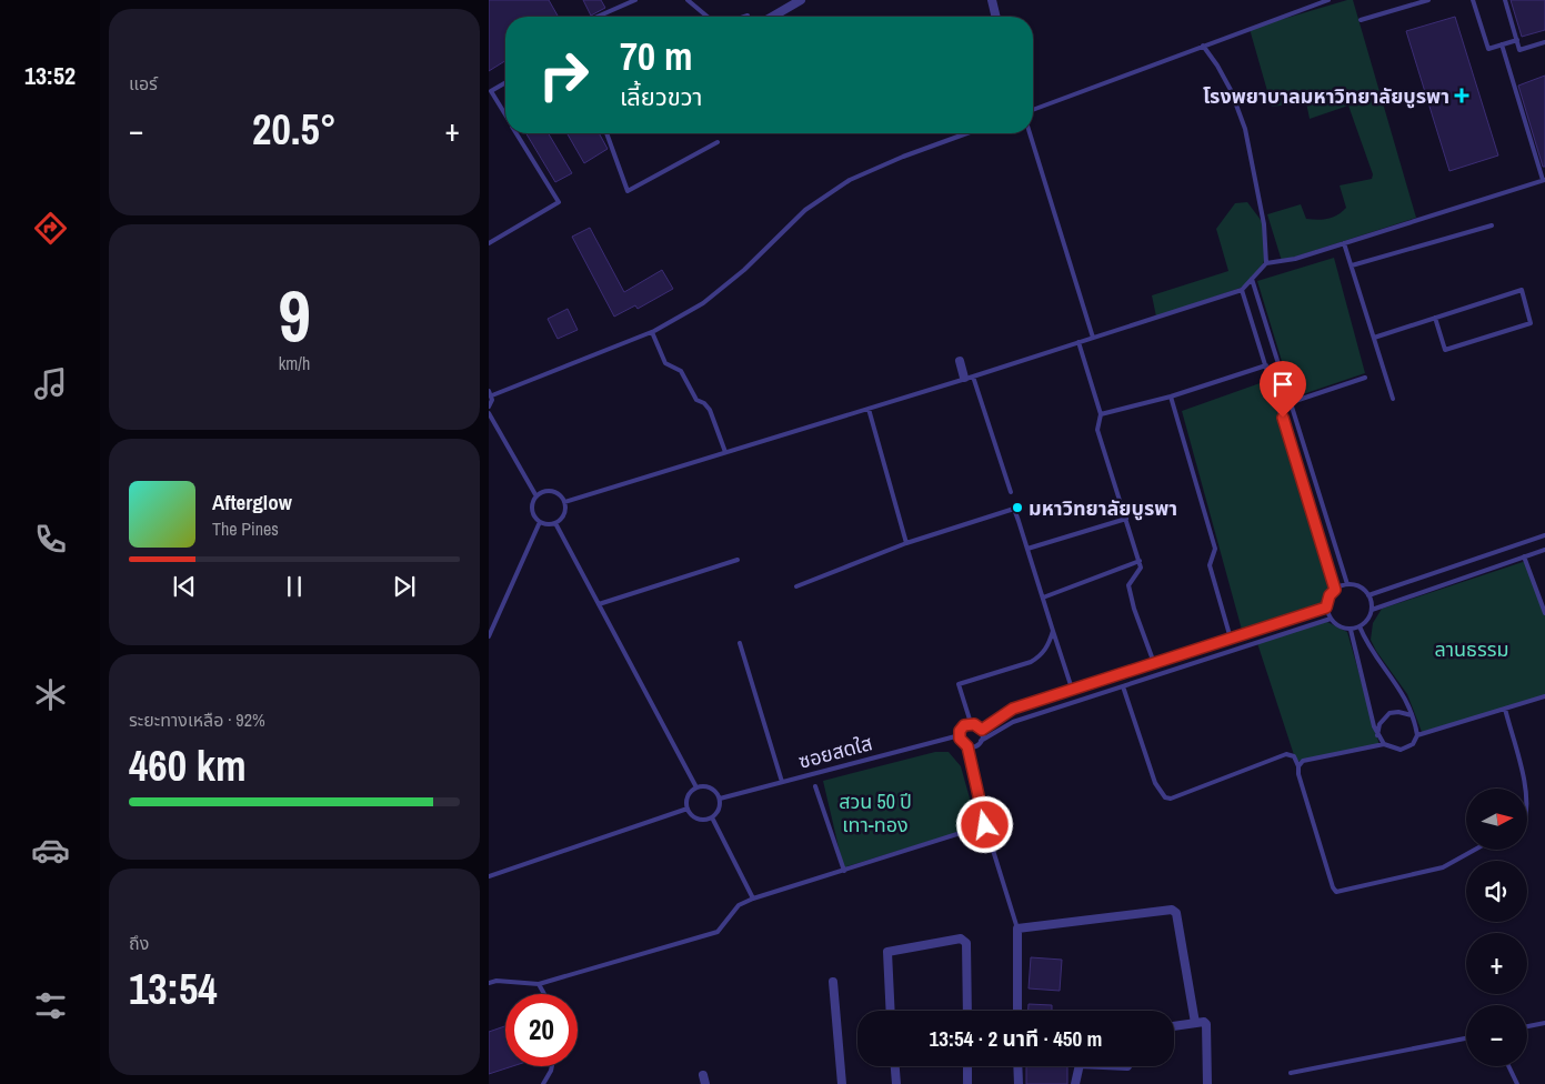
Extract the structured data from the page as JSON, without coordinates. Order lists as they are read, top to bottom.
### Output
{
  "streets": {
    "lane": ["ซอยสดใส"]
  },
  "parks": ["ลานธรรม", "สวน 50 ปี เทา-ทอง"],
  "places": {
    "health": ["โรงพยาบาลมหาวิทยาลัยบูรพา"],
    "other": ["มหาวิทยาลัยบูรพา"]
  },
  "north": "right",
  "page": {
    "tabs": "13:52",
    "tile": [
      "แอร์",
      ["9", "km/h"],
      ["ระยะทางเหลือ · 92%", "460 km"],
      ["ถึง", "13:54"]
    ],
    "turn": ["70 m", "เลี้ยวขวา"],
    "heat": ["−", "20.5°", "+"],
    "song": ["Afterglow", "The Pines"],
    "map_buttons": ["+", "−"],
    "limit": "20",
    "trip": "13:54 · 2 นาที · 450 m"
  }
}
